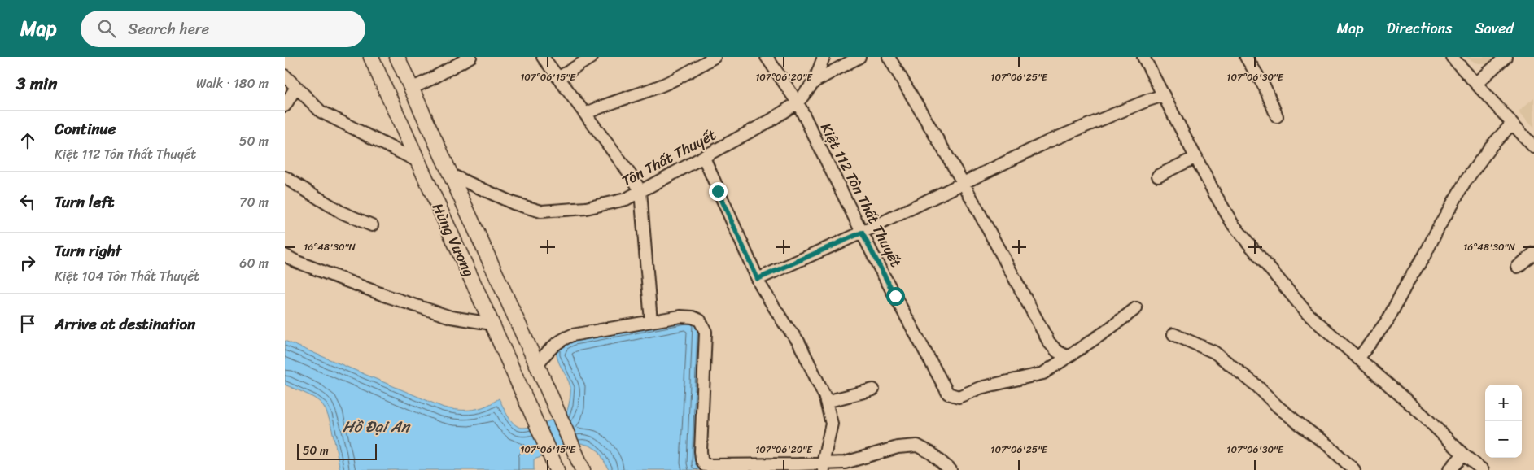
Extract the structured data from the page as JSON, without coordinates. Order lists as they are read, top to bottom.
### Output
{
  "streets": {
    "main road": ["Hùng Vương"],
    "street": ["Tôn Thất Thuyết", "Kiệt 112 Tôn Thất Thuyết"]
  },
  "crossings": [
    ["Tôn Thất Thuyết", "Kiệt 112 Tôn Thất Thuyết"],
    ["Tôn Thất Thuyết", "Hùng Vương"]
  ],
  "water": ["Hồ Đại An"],
  "scale_bar": "50 m",
  "page": {
    "header": "Map",
    "search": "Search here",
    "nav": ["Map", "Directions", "Saved"],
    "heading": ["3 min", "Walk · 180 m"],
    "list": [
      ["Continue", "Kiệt 112 Tôn Thất Thuyết", "50 m"],
      ["Turn left", "70 m"],
      ["Turn right", "Kiệt 104 Tôn Thất Thuyết", "60 m"],
      "Arrive at destination"
    ],
    "map_buttons": ["+", "−"],
    "scale": "50 m"
  },
  "coordinates": [
    "107°06'15\"E",
    "107°06'20\"E",
    "107°06'25\"E",
    "107°06'30\"E",
    "16°48'30\"N"
  ]
}
